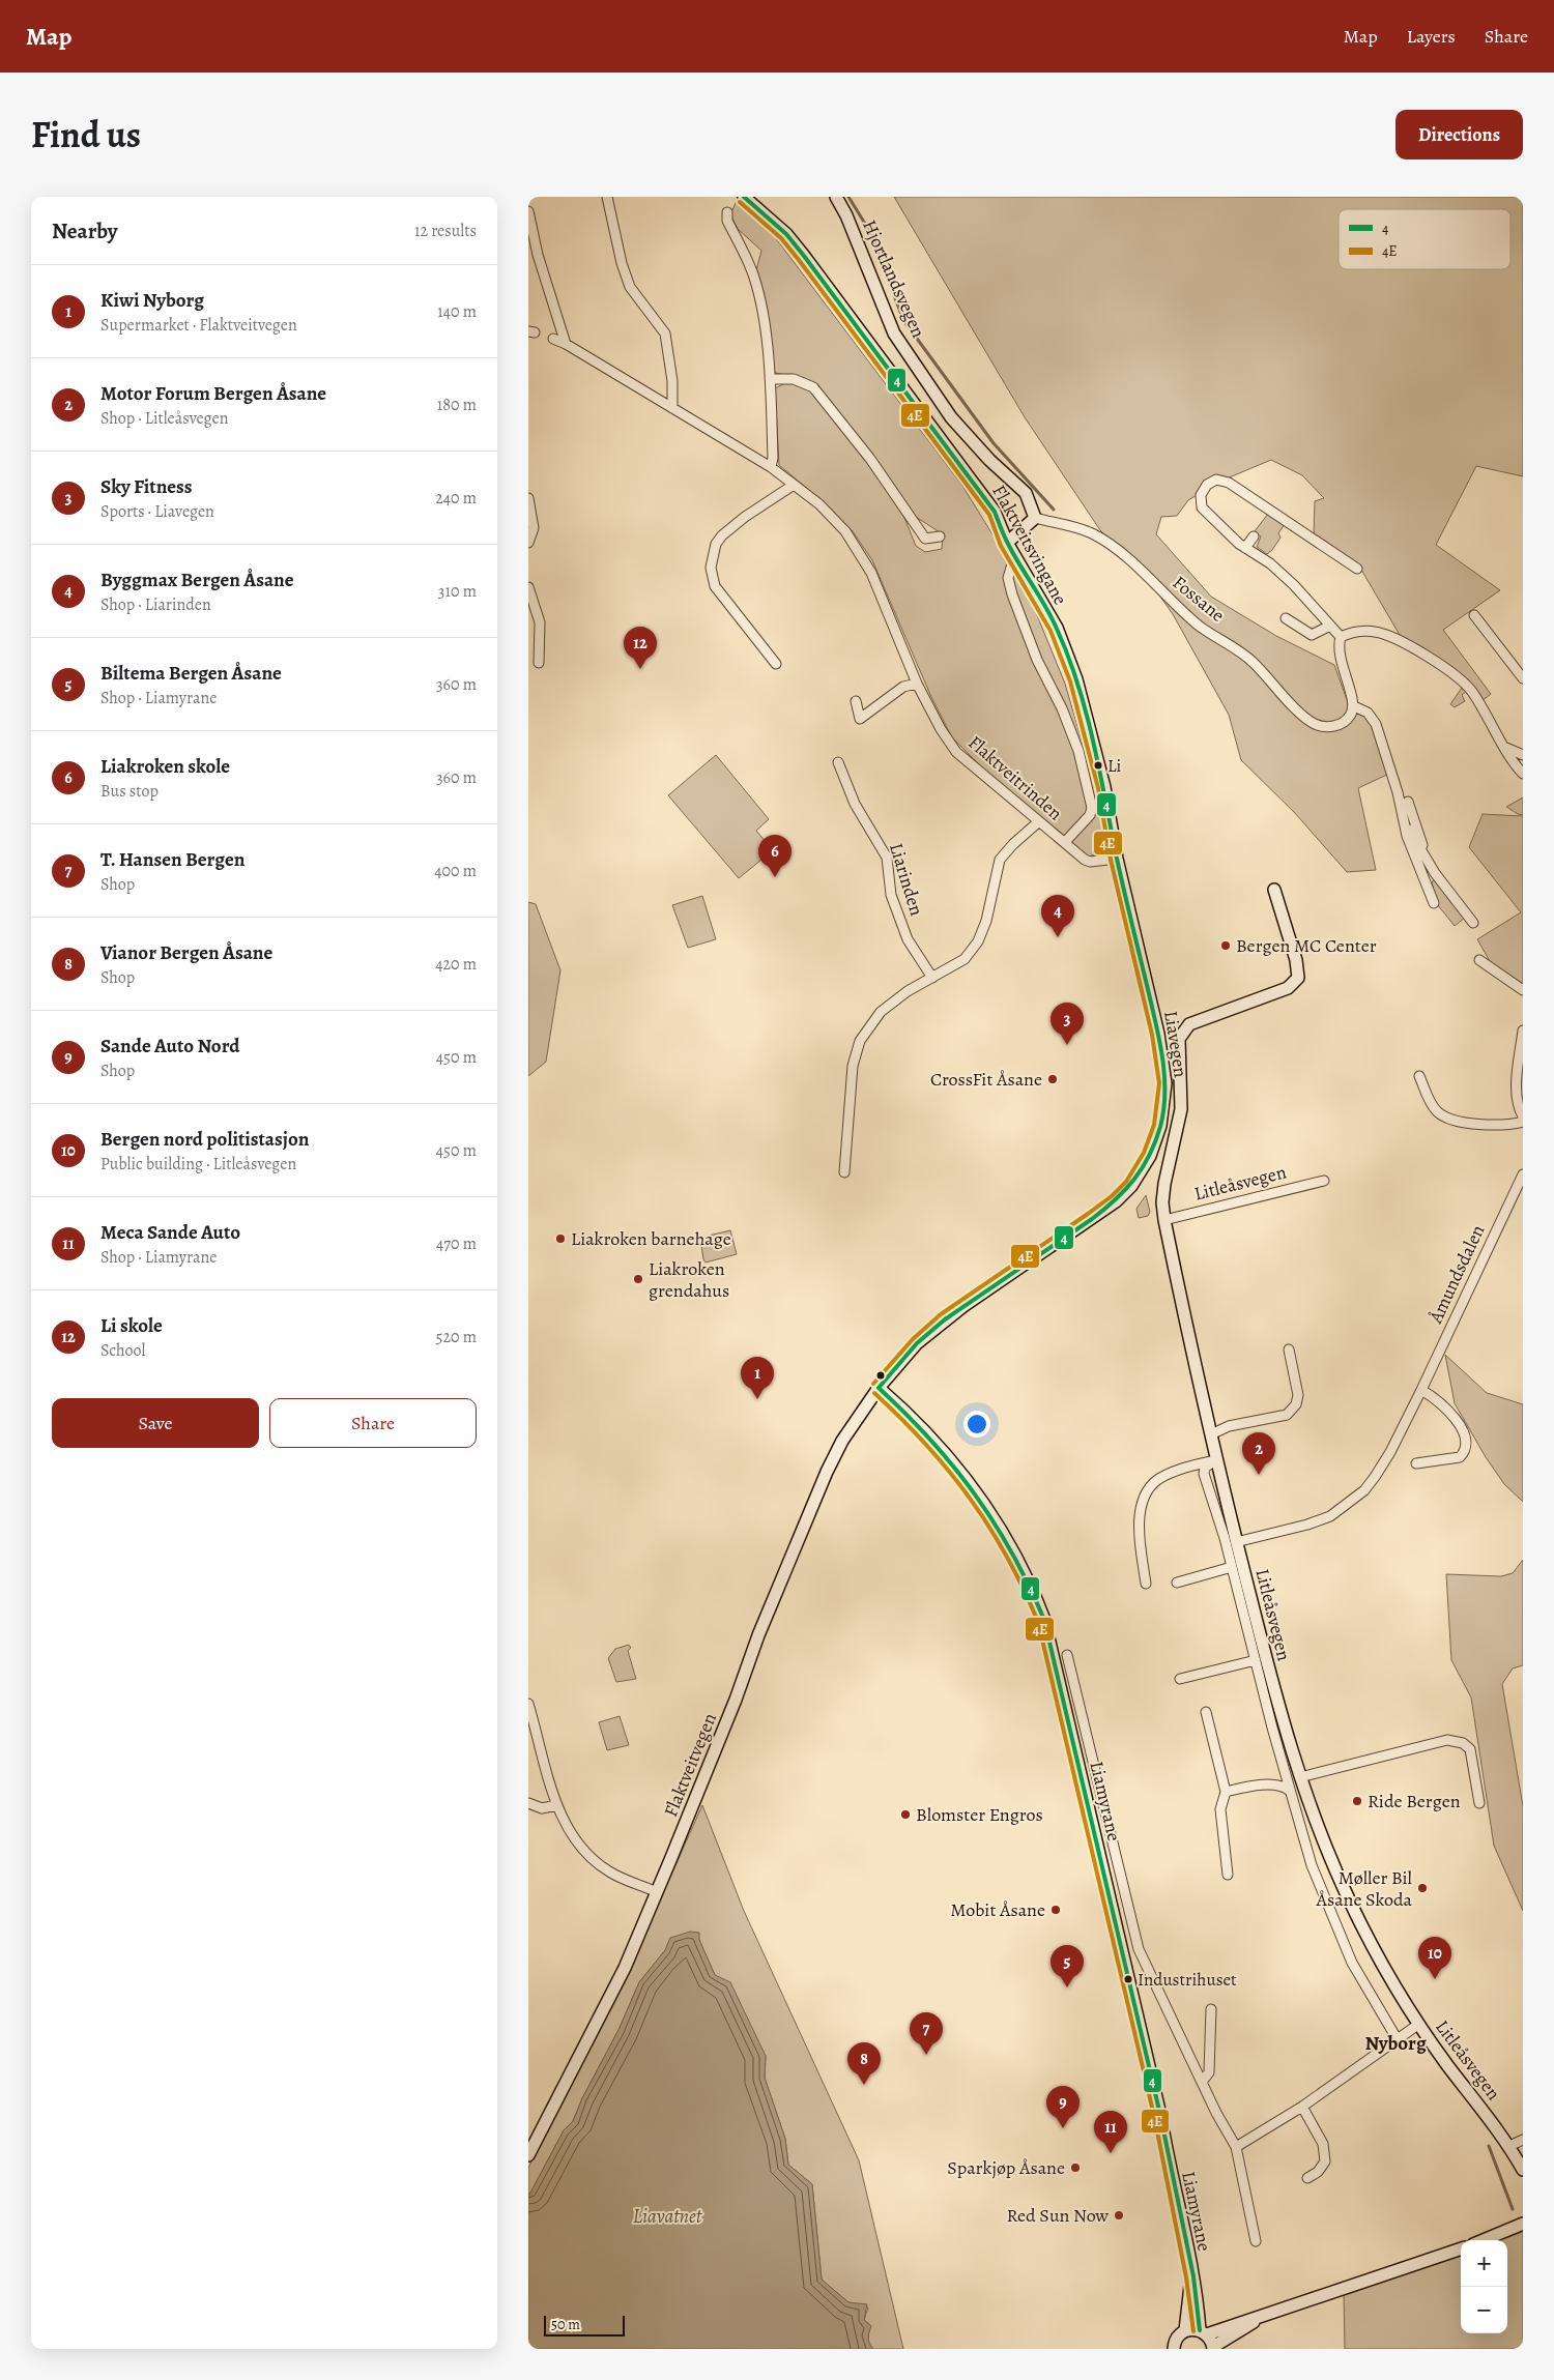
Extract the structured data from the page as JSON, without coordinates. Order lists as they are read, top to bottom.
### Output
{
  "streets": {
    "main road": [
      "Hjortlandsvegen",
      "Flaktveitsvingane",
      "Liavegen",
      "Litleåsvegen",
      "Flaktveitvegen",
      "Liamyrane"
    ],
    "street": [
      "Fossane",
      "Flaktveitrinden",
      "Liarinden",
      "Åmundsdalen"
    ]
  },
  "crossings": [
    ["Hjortlandsvegen", "Fossane"],
    ["Flaktveitsvingane", "Flaktveitrinden"],
    ["Flaktveitsvingane", "Liavegen"],
    ["Flaktveitrinden", "Liavegen"],
    ["Liavegen", "Flaktveitvegen"],
    ["Liavegen", "Liamyrane"],
    ["Litleåsvegen", "Åmundsdalen"],
    ["Flaktveitvegen", "Liamyrane"]
  ],
  "districts": ["Nyborg"],
  "water": ["Liavatnet"],
  "places": [
    "Li",
    "Bergen MC Center",
    "CrossFit Åsane",
    "Liakroken barnehage",
    "Liakroken grendahus",
    "Ride Bergen",
    "Blomster Engros",
    "Møller Bil Åsane Skoda",
    "Mobit Åsane",
    "Industrihuset",
    "Sparkjøp Åsane",
    "Red Sun Now"
  ],
  "lines": ["transit line 4", "transit line 4E"],
  "legend": ["4", "4E"],
  "scale_bar": "50 m",
  "page": {
    "header": "Map",
    "nav": ["Map", "Layers", "Share"],
    "title": "Find us",
    "buttons": [
      "Directions",
      ["Save", "Share"]
    ],
    "heading": ["Nearby", "12 results"],
    "list": [
      {
        "mark": "1",
        "name": "Kiwi Nyborg",
        "note": "Supermarket · Flaktveitvegen",
        "value": "140 m"
      },
      {
        "mark": "2",
        "name": "Motor Forum Bergen Åsane",
        "note": "Shop · Litleåsvegen",
        "value": "180 m"
      },
      {
        "mark": "3",
        "name": "Sky Fitness",
        "note": "Sports · Liavegen",
        "value": "240 m"
      },
      {
        "mark": "4",
        "name": "Byggmax Bergen Åsane",
        "note": "Shop · Liarinden",
        "value": "310 m"
      },
      {
        "mark": "5",
        "name": "Biltema Bergen Åsane",
        "note": "Shop · Liamyrane",
        "value": "360 m"
      },
      {
        "mark": "6",
        "name": "Liakroken skole",
        "note": "Bus stop",
        "value": "360 m"
      },
      {
        "mark": "7",
        "name": "T. Hansen Bergen",
        "note": "Shop",
        "value": "400 m"
      },
      {
        "mark": "8",
        "name": "Vianor Bergen Åsane",
        "note": "Shop",
        "value": "420 m"
      },
      {
        "mark": "9",
        "name": "Sande Auto Nord",
        "note": "Shop",
        "value": "450 m"
      },
      {
        "mark": "10",
        "name": "Bergen nord politistasjon",
        "note": "Public building · Litleåsvegen",
        "value": "450 m"
      },
      {
        "mark": "11",
        "name": "Meca Sande Auto",
        "note": "Shop · Liamyrane",
        "value": "470 m"
      },
      {
        "mark": "12",
        "name": "Li skole",
        "note": "School",
        "value": "520 m"
      }
    ],
    "pins": [
      "12",
      "6",
      "4",
      "3",
      "1",
      "2",
      "10",
      "5",
      "7",
      "8",
      "9",
      "11"
    ],
    "map_buttons": ["+", "−"],
    "scale": "50 m"
  }
}
